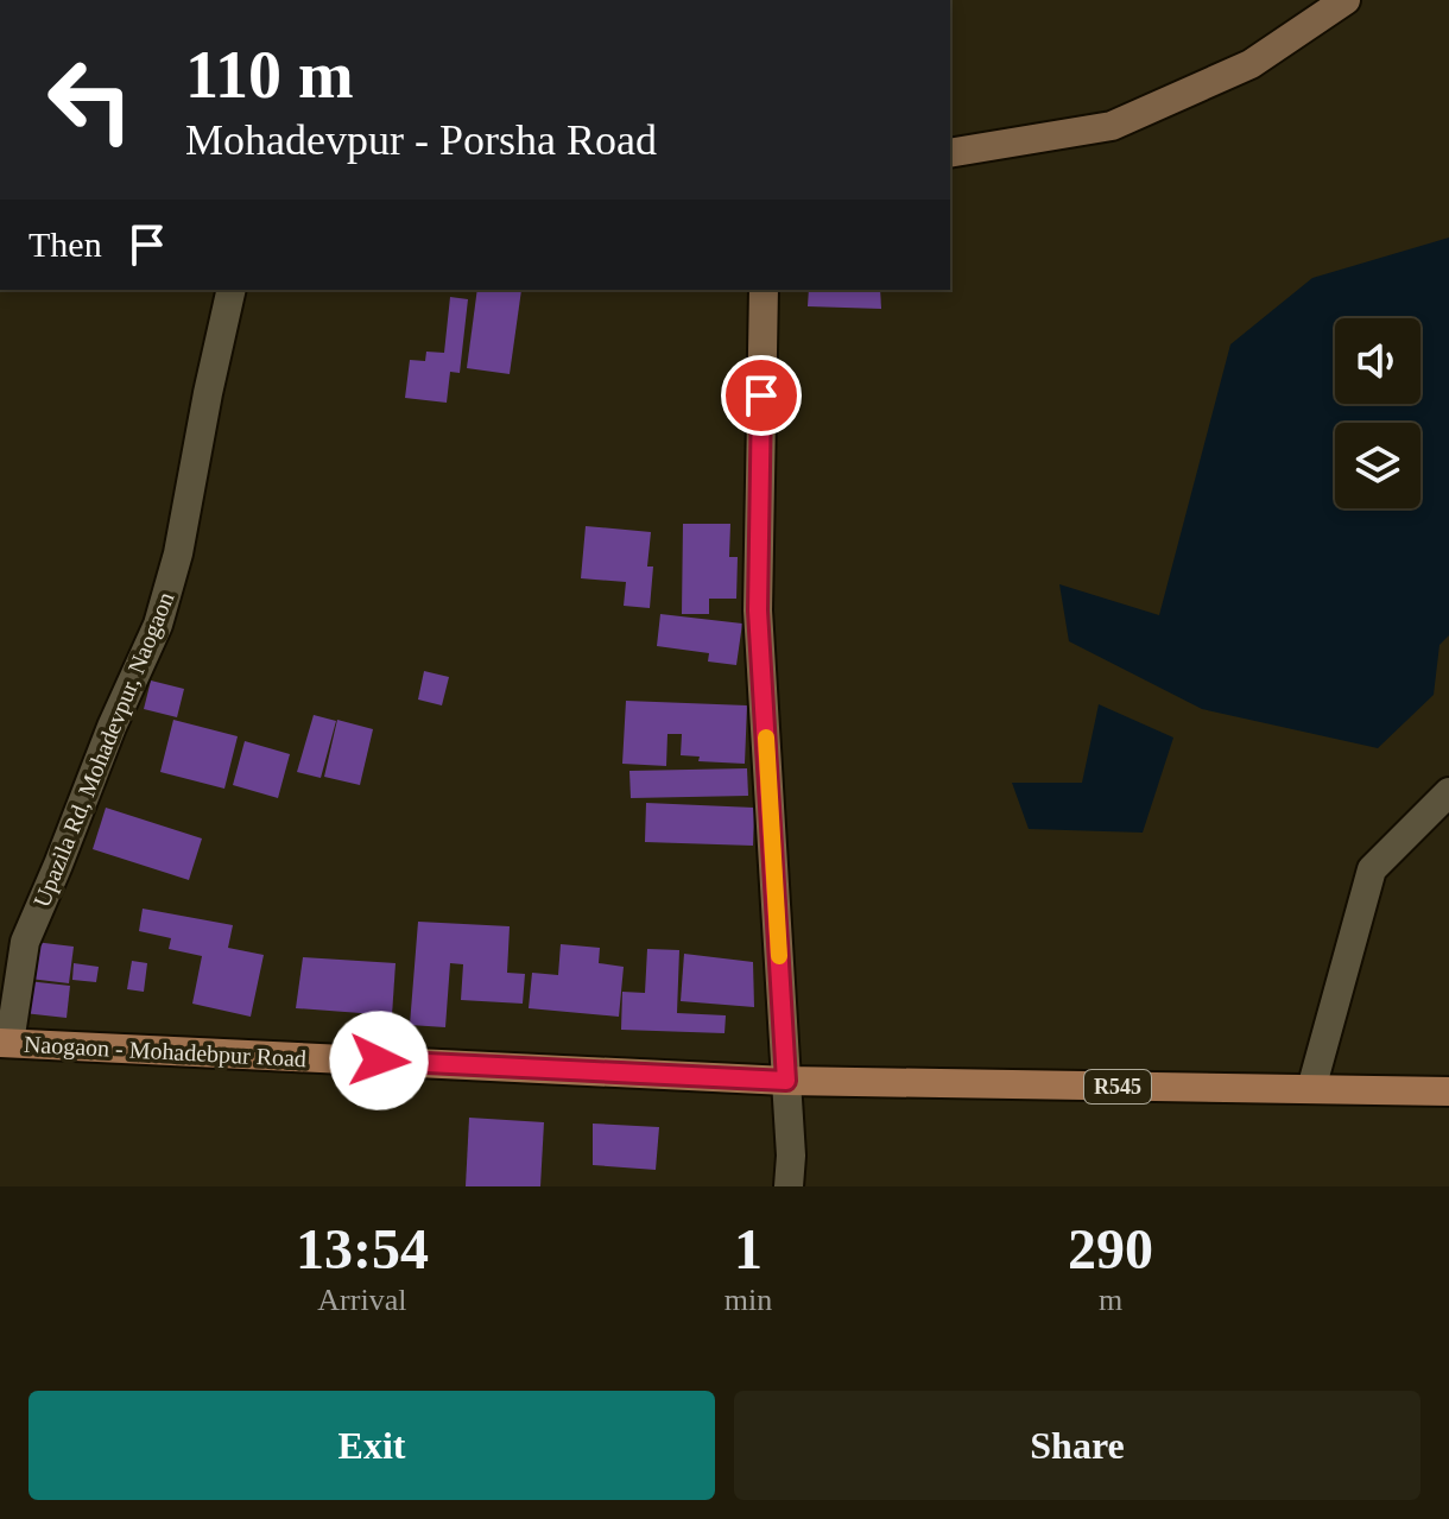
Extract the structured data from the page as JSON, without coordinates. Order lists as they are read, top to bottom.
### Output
{
  "streets": {
    "main road": ["Naogaon - Mohadebpur Road", "R545"],
    "street": ["Upazila Rd, Mohadevpur, Naogaon"]
  },
  "crossings": [
    ["Upazila Rd, Mohadevpur, Naogaon", "Naogaon - Mohadebpur Road"],
    ["Naogaon - Mohadebpur Road", "R545"]
  ],
  "page": {
    "turn": ["110 m", "Mohadevpur - Porsha Road"],
    "then": "Then",
    "eta": [
      "13:54",
      "Arrival",
      "1",
      "min",
      "290",
      "m"
    ],
    "buttons": ["Exit", "Share"]
  }
}
